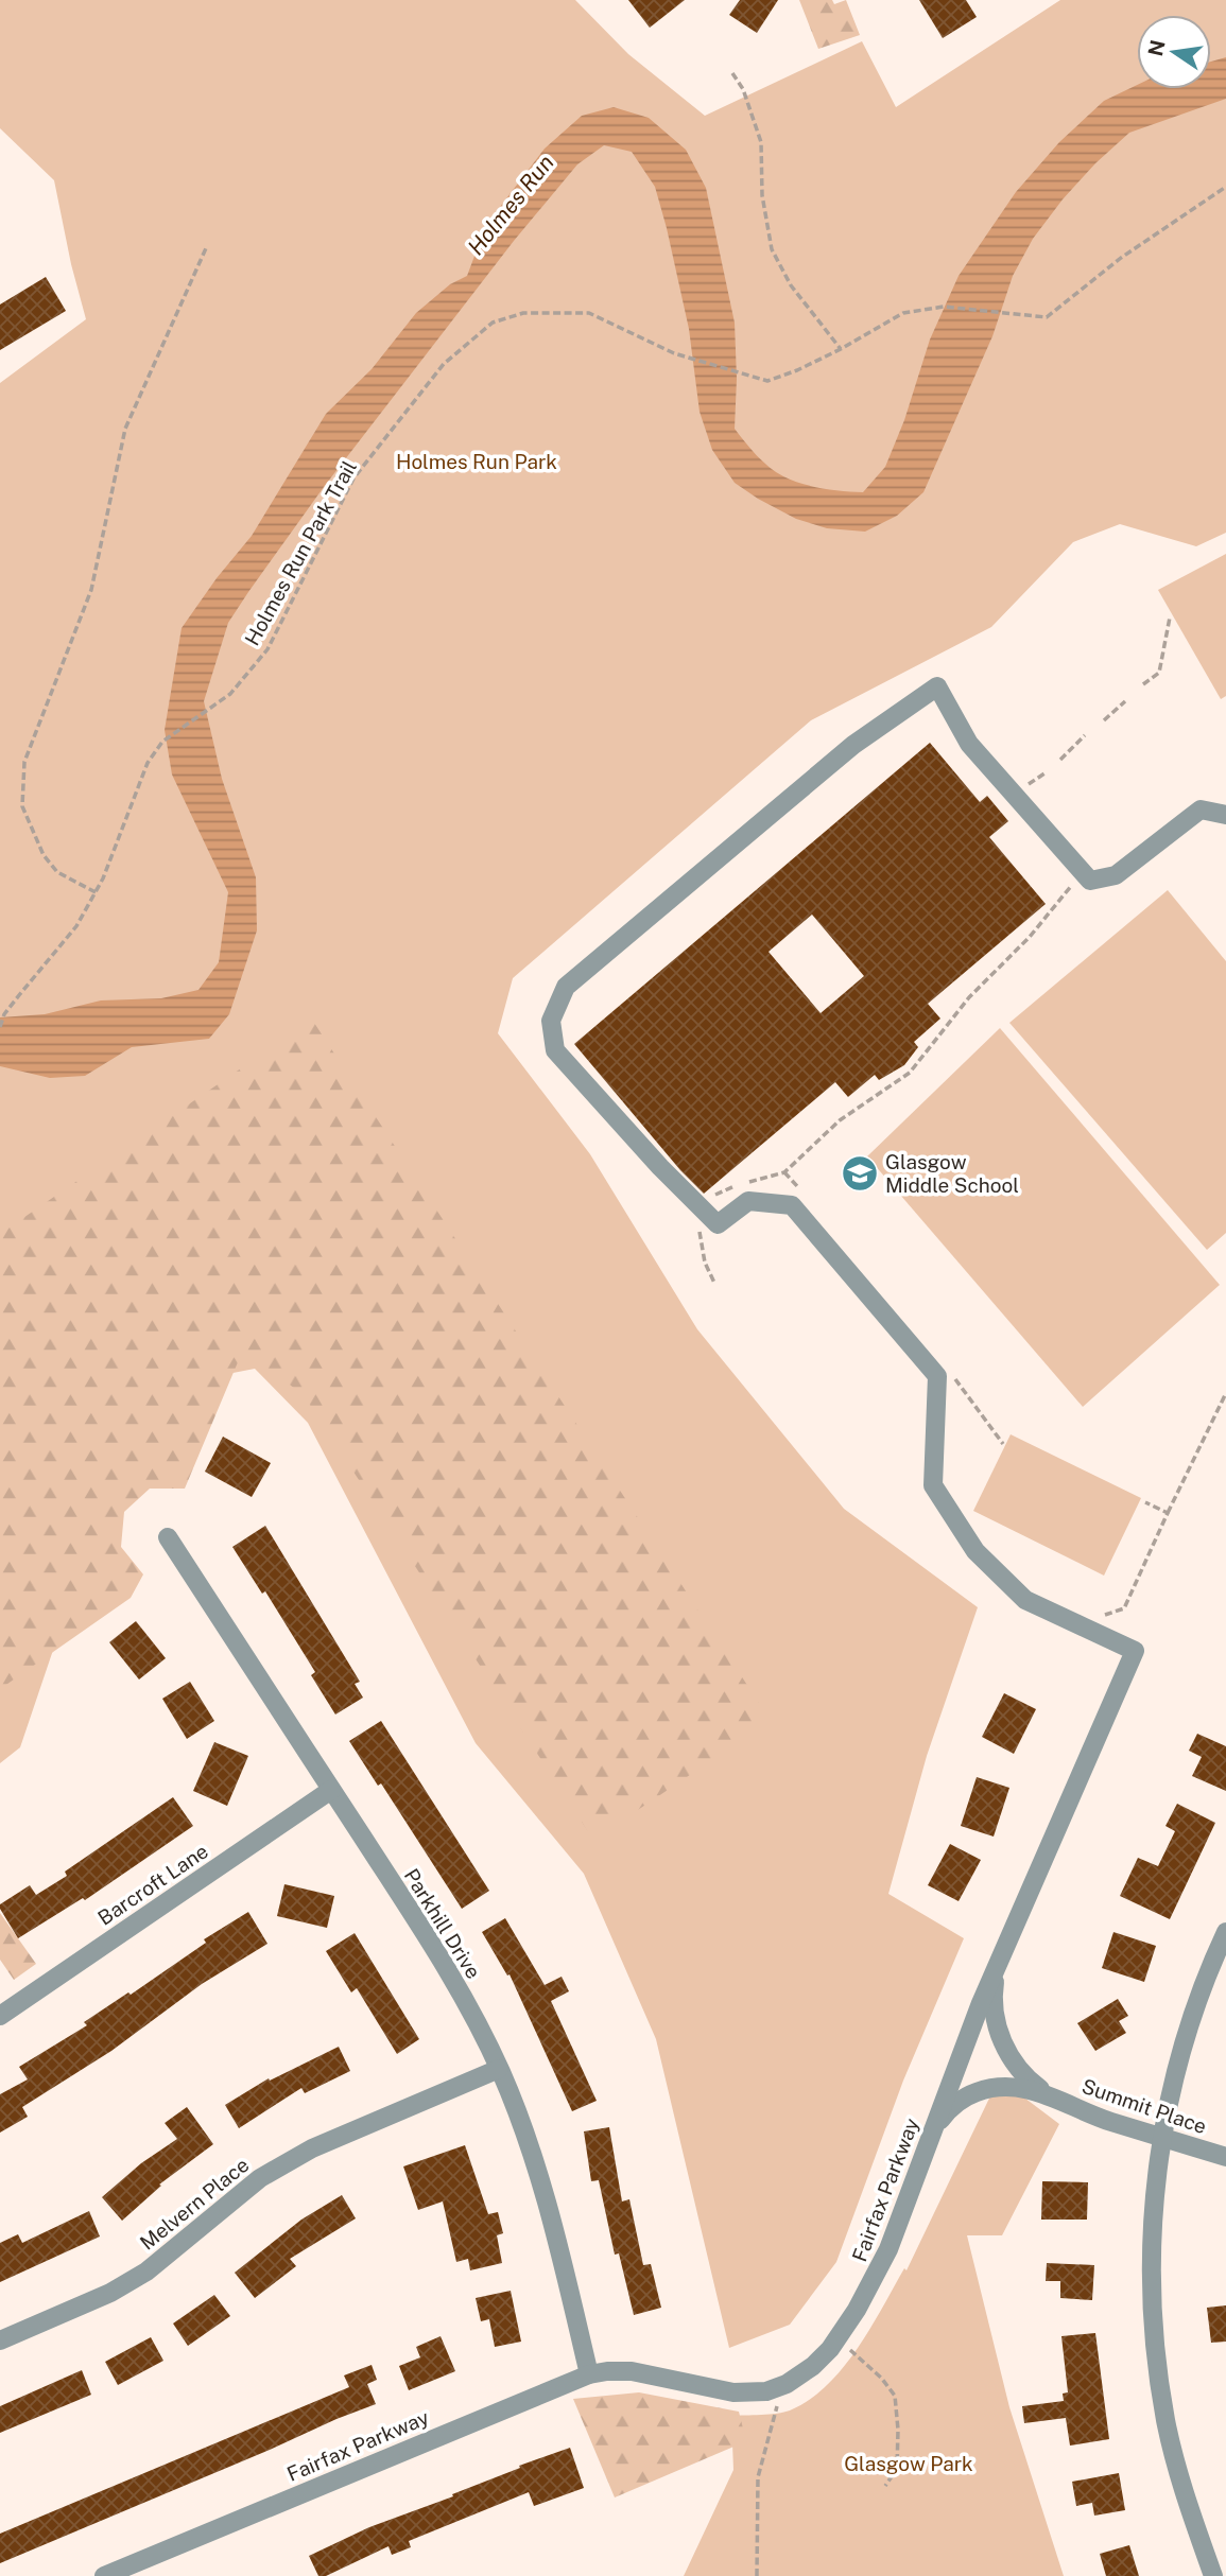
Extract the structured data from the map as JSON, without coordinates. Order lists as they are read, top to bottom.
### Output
{
  "streets": {
    "street": [
      "Barcroft Lane",
      "Parkhill Drive",
      "Summit Place",
      "Fairfax Parkway",
      "Melvern Place"
    ],
    "path": ["Holmes Run Park Trail"]
  },
  "crossings": [
    ["Barcroft Lane", "Parkhill Drive"],
    ["Parkhill Drive", "Fairfax Parkway"],
    ["Parkhill Drive", "Melvern Place"],
    ["Summit Place", "Fairfax Parkway"]
  ],
  "water": ["Holmes Run"],
  "parks": ["Holmes Run Park", "Glasgow Park"],
  "places": {
    "school or university": ["Glasgow Middle School"]
  },
  "north": "left"
}
